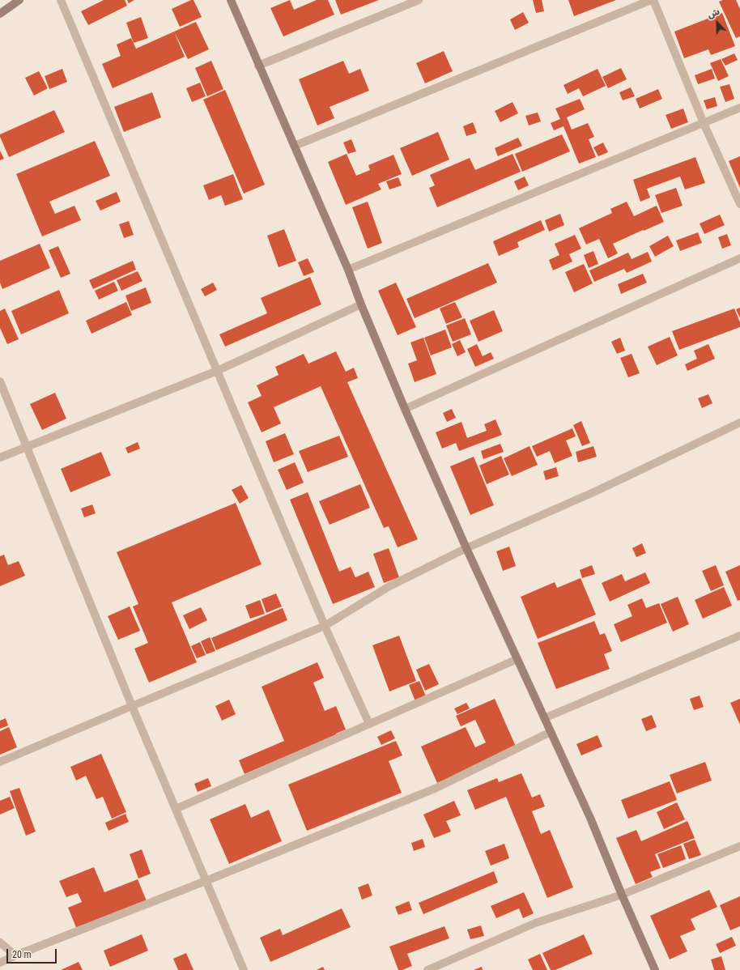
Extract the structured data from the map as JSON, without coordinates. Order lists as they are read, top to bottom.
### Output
{
  "scale_bar": "20 m",
  "north": "top"
}
